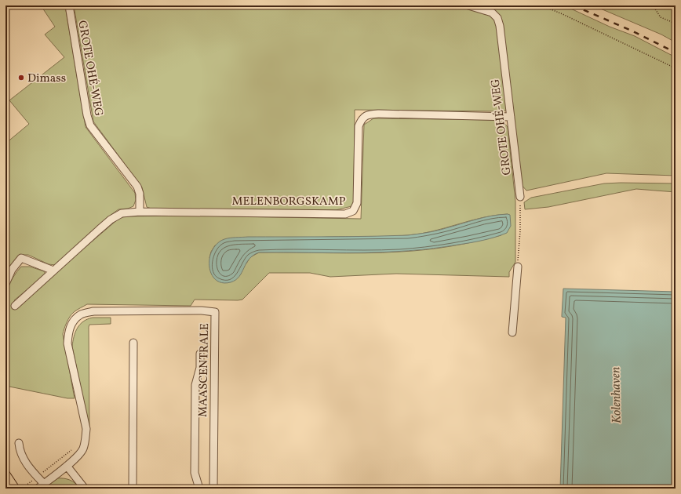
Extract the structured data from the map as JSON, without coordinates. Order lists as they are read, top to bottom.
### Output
{
  "streets": {
    "street": ["GROTE OHÉ-WEG", "MELENBORGSKAMP", "MAASCENTRALE"]
  },
  "crossings": [
    ["GROTE OHÉ-WEG", "MELENBORGSKAMP"]
  ],
  "water": ["Kolenhaven"],
  "places": ["Dimass"]
}
